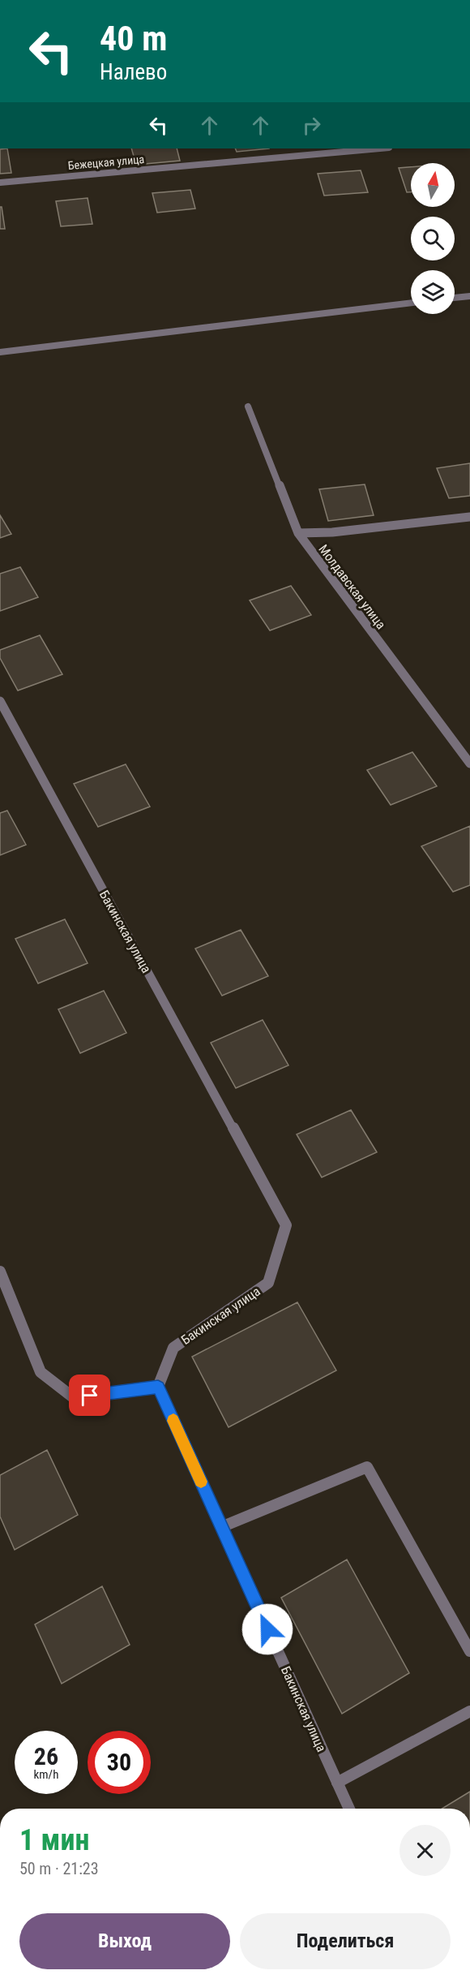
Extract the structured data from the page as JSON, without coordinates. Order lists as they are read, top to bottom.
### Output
{
  "streets": {
    "street": ["Бежецкая улица", "Молдавская улица", "Бакинская улица"]
  },
  "north": "top",
  "page": {
    "turn": ["40 m", "Налево"],
    "speed": "26 km/h",
    "limit": "30",
    "heading": ["1 мин", "50 m · 21:23"],
    "buttons": ["Выход", "Поделиться"]
  }
}
